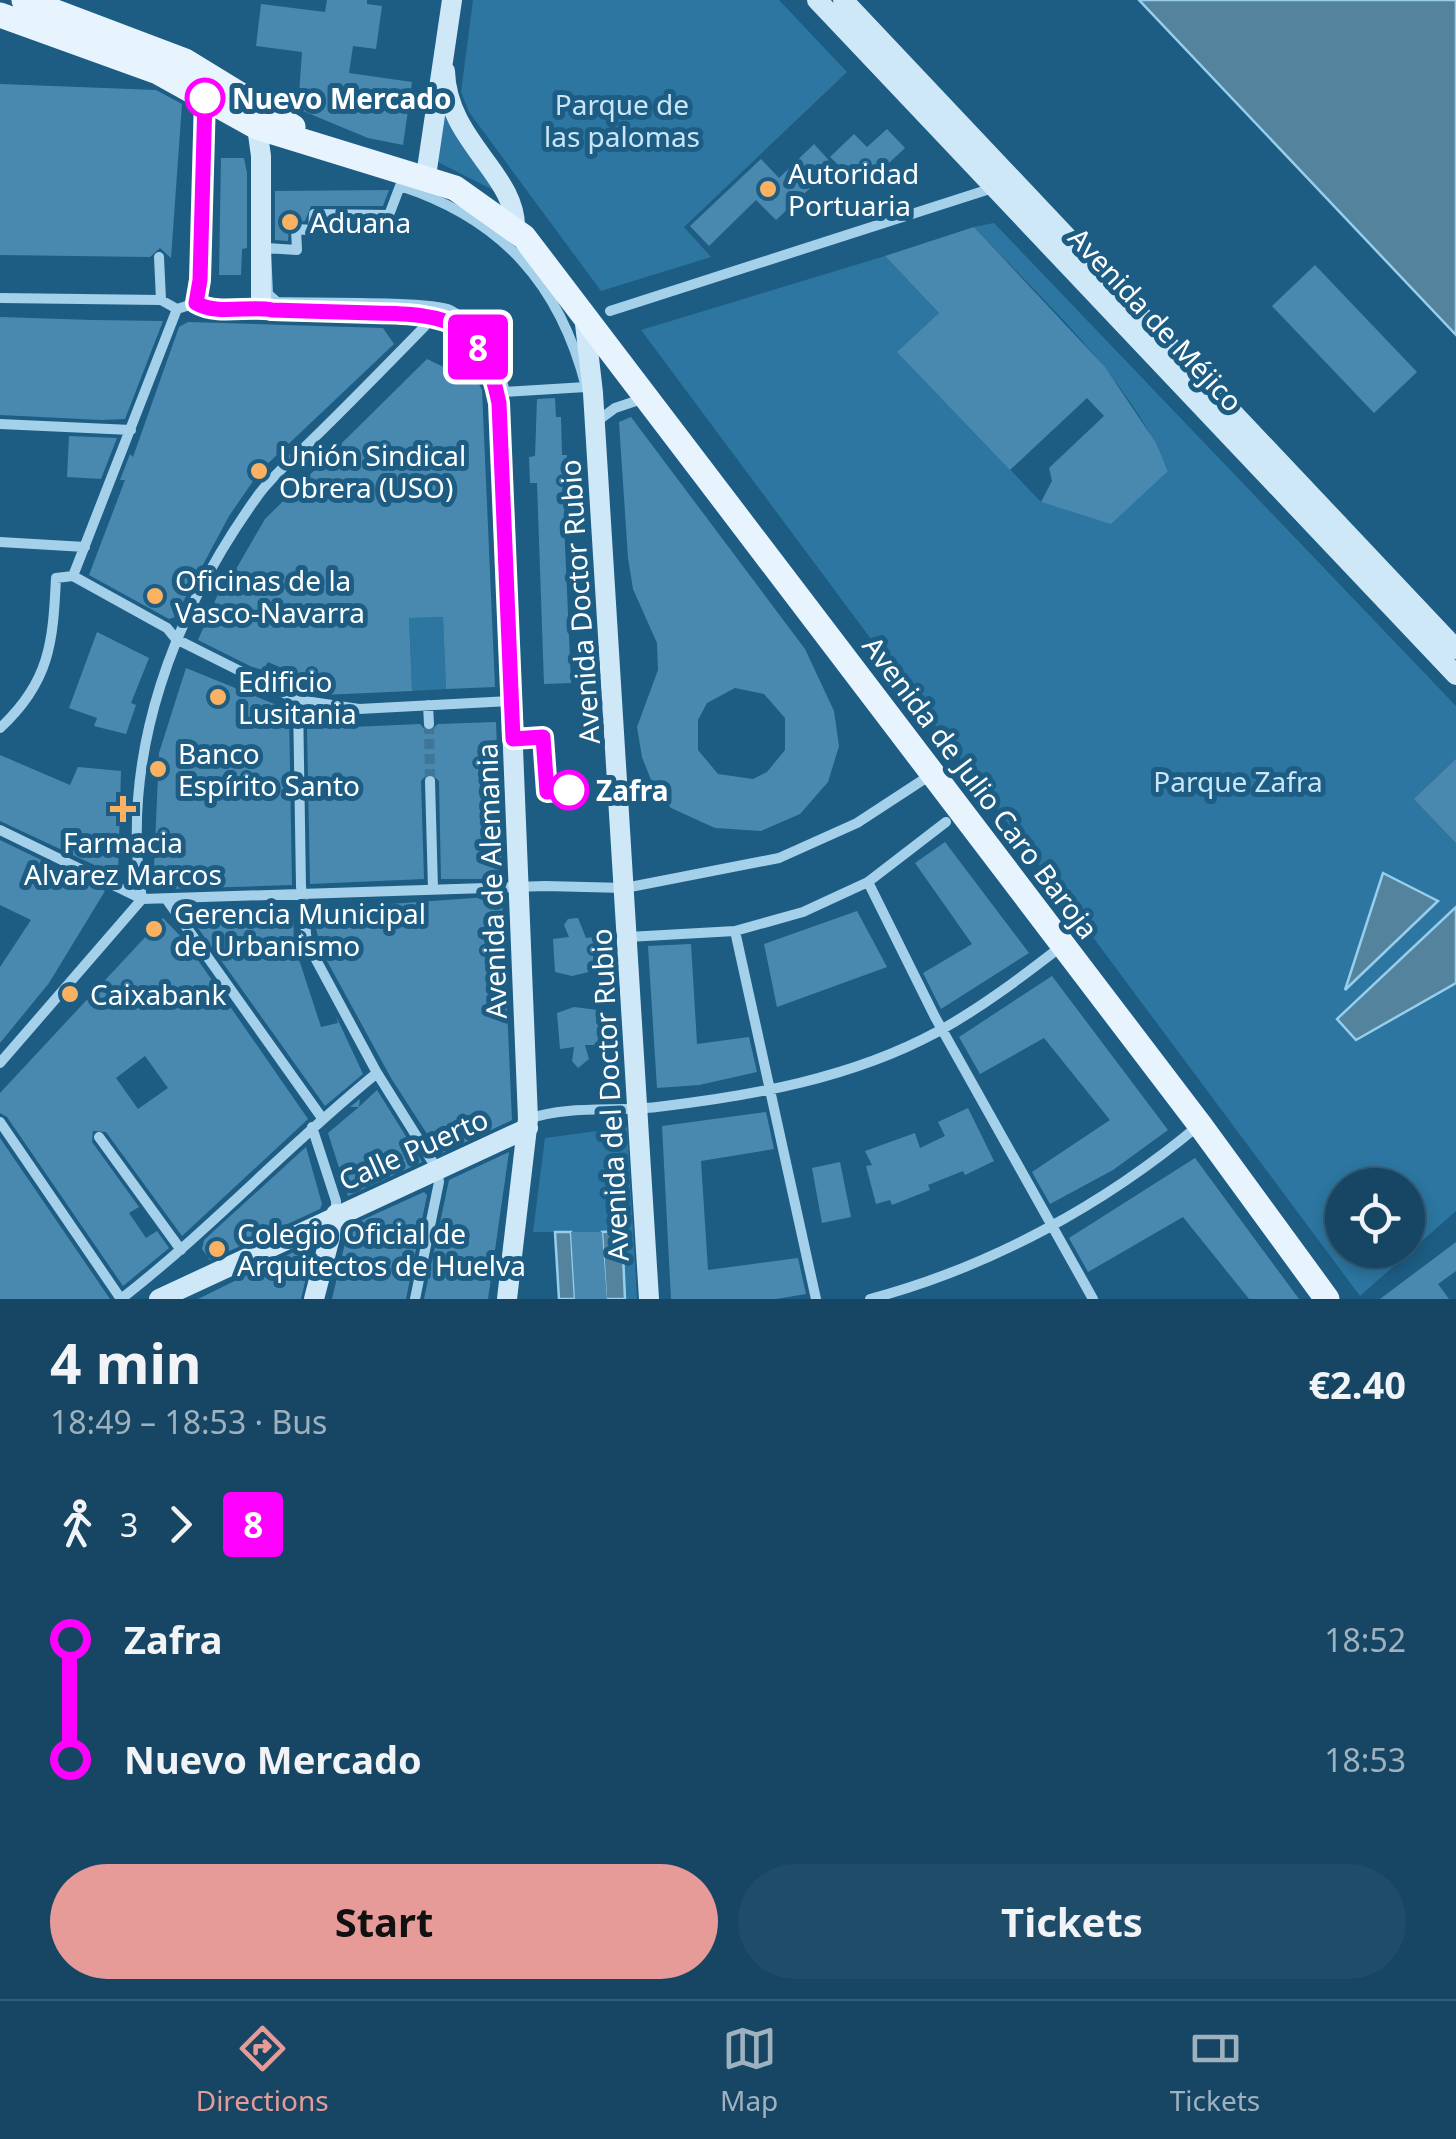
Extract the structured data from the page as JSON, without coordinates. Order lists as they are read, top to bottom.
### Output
{
  "streets": {
    "main road": ["Avenida de Julio Caro Baroja"],
    "street": [
      "Avenida de Méjico",
      "Avenida Doctor Rubio",
      "Avenida de Alemania",
      "Avenida del Doctor Rubio",
      "Calle Puerto"
    ]
  },
  "crossings": [
    ["Avenida Doctor Rubio", "Avenida de Julio Caro Baroja"],
    ["Avenida Doctor Rubio", "Avenida del Doctor Rubio"],
    ["Avenida de Alemania", "Calle Puerto"]
  ],
  "parks": ["Parque de las palomas", "Parque Zafra"],
  "places": {
    "other": [
      "Nuevo Mercado",
      "Autoridad Portuaria",
      "Aduana",
      "Unión Sindical Obrera (USO)",
      "Oficinas de la Vasco-Navarra",
      "Edificio Lusitania",
      "Banco Espírito Santo",
      "Zafra",
      "Gerencia Municipal de Urbanismo",
      "Caixabank",
      "Colegio Oficial de Arquitectos de Huelva"
    ],
    "health": ["Farmacia Alvarez Marcos"]
  },
  "lines": ["bus line 8"],
  "page": {
    "on_map": "8",
    "heading": ["4 min", "18:49 – 18:53 · Bus", "€2.40"],
    "legs": ["3", "8"],
    "list": [
      {
        "name": "Zafra",
        "value": "18:52"
      },
      {
        "name": "Nuevo Mercado",
        "value": "18:53"
      }
    ],
    "buttons": ["Start", "Tickets"],
    "tabs": ["Directions", "Map", "Tickets"]
  }
}
